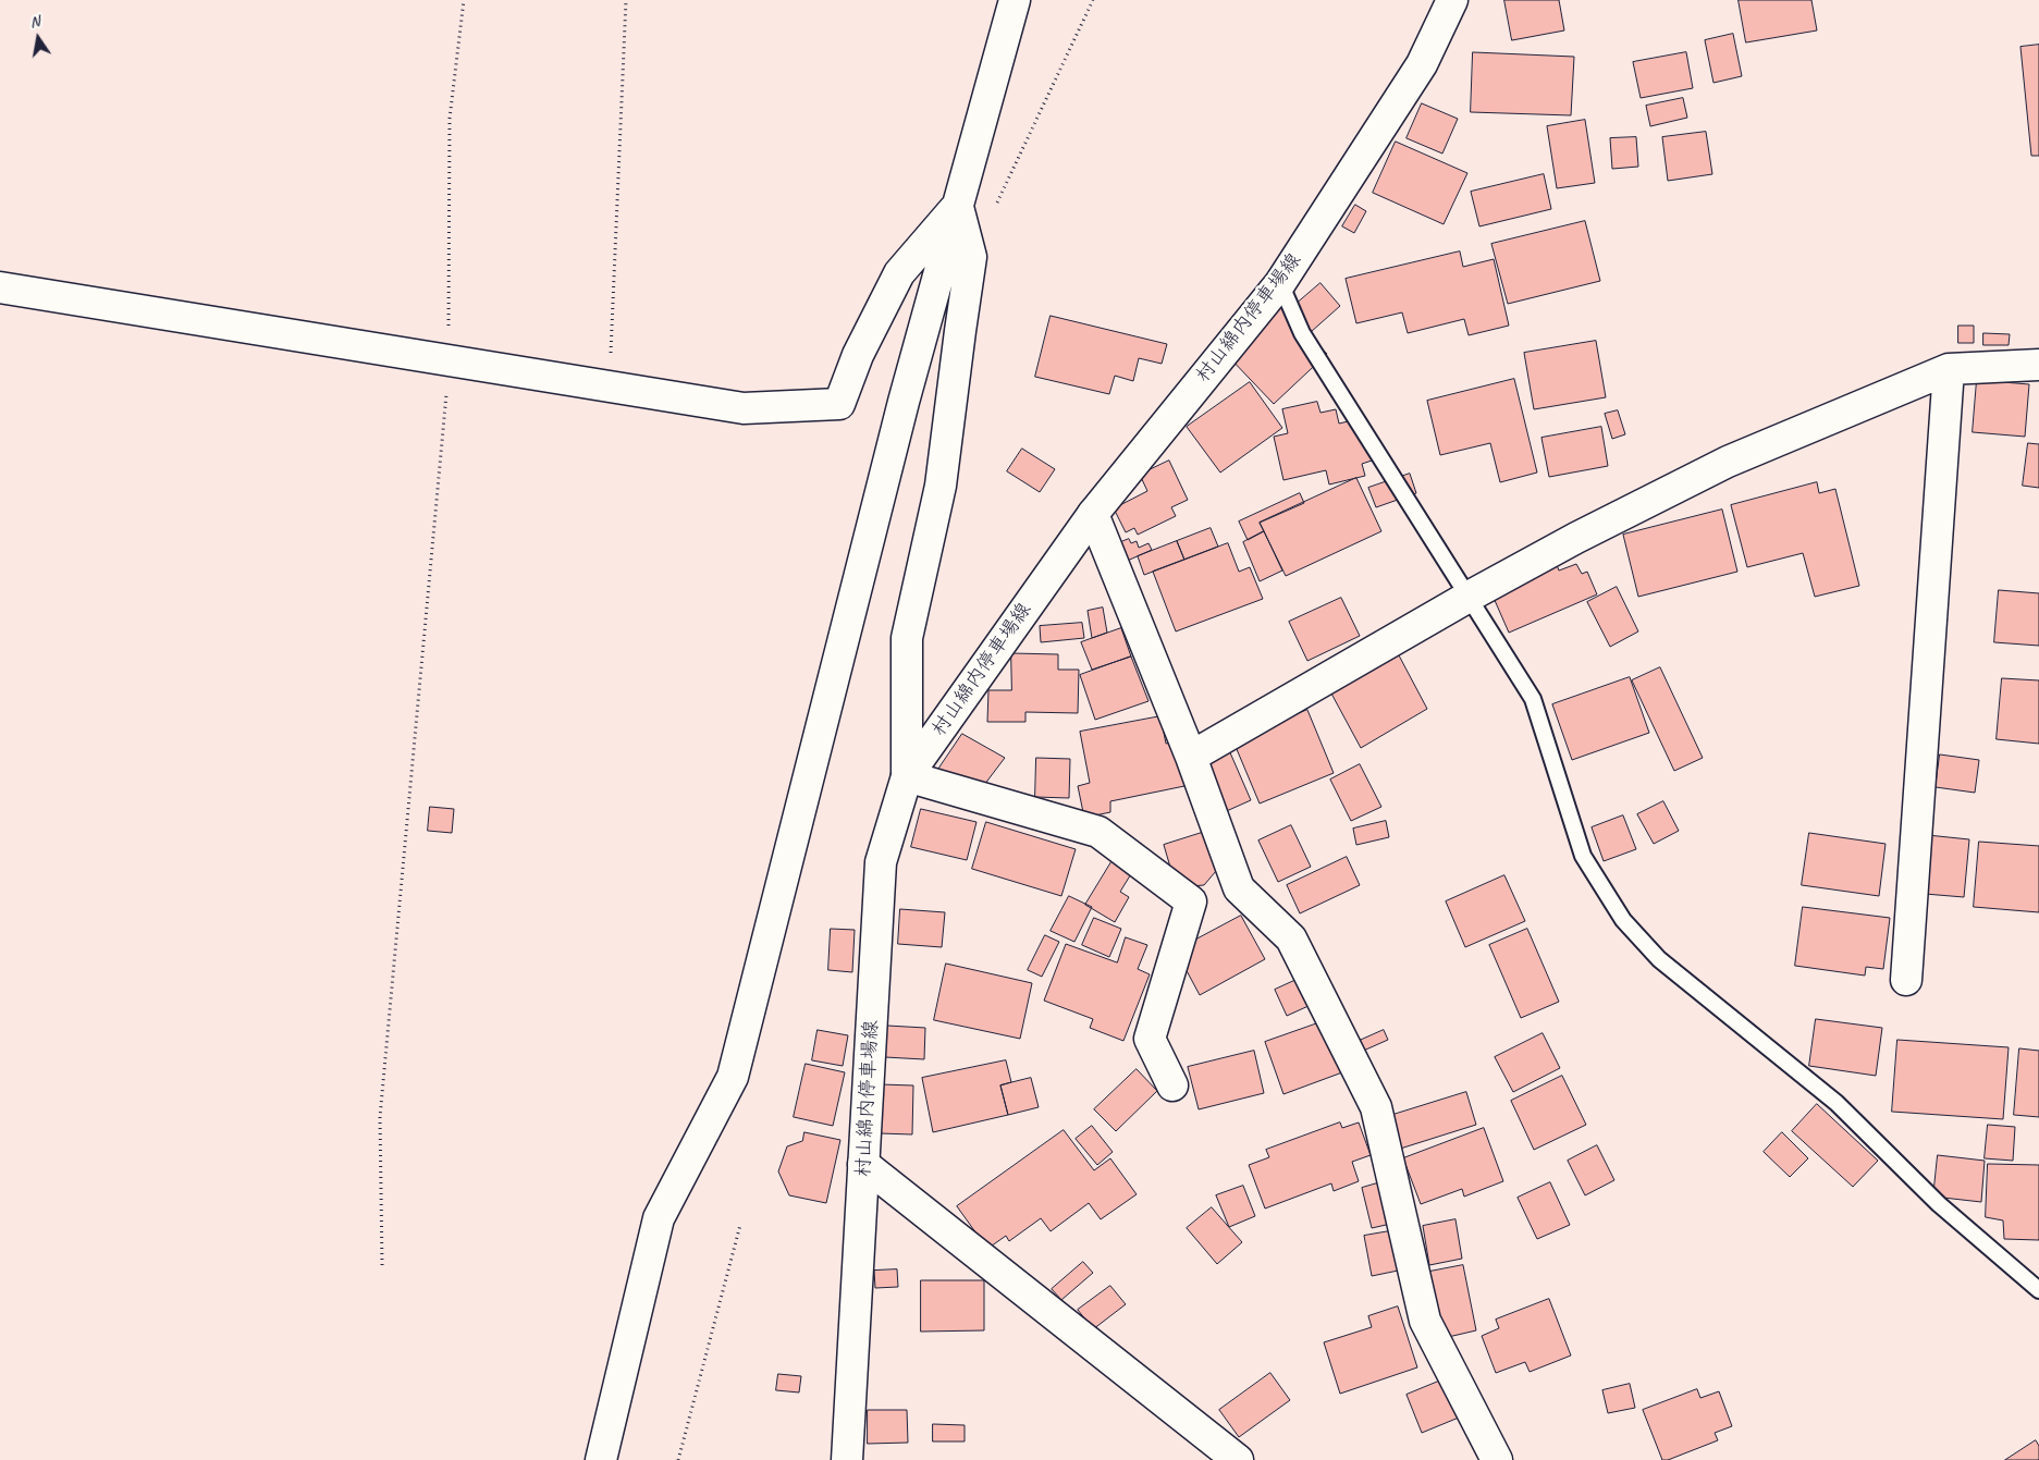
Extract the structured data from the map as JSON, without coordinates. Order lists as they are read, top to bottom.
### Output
{
  "streets": {
    "street": ["村山綿内停車場線"]
  },
  "north": "top"
}
